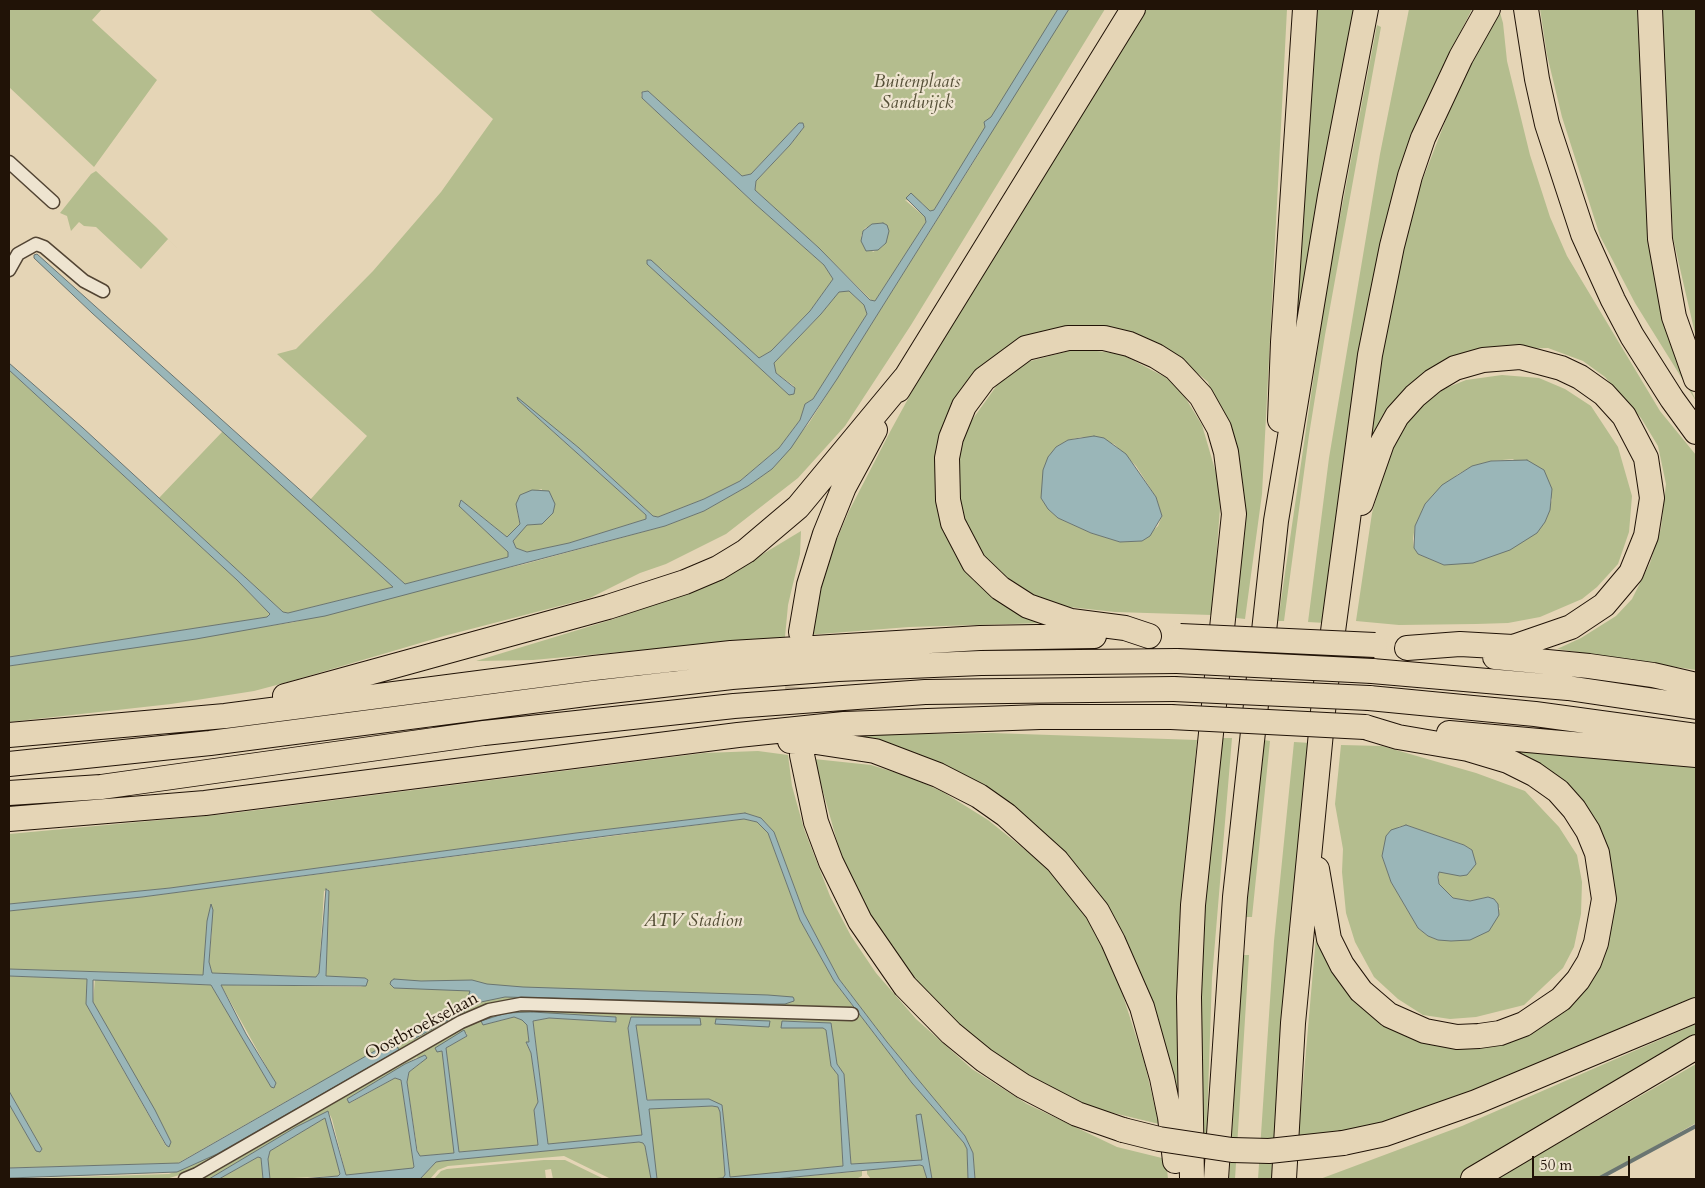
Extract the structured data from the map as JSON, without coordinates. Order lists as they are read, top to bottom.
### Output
{
  "streets": {
    "street": ["Oostbroekselaan"]
  },
  "parks": ["Buitenplaats Sandwijck", "ATV Stadion"],
  "scale_bar": "50 m"
}
